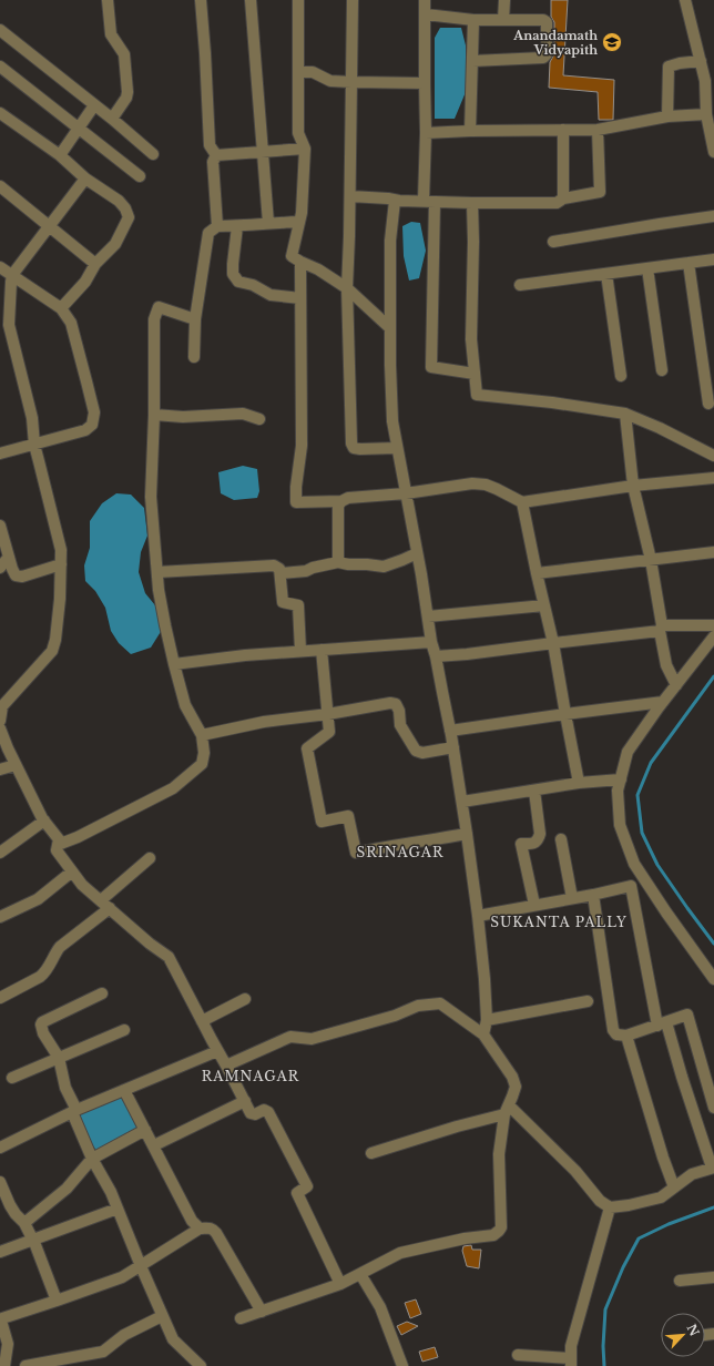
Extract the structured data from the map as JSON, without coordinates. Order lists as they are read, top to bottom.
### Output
{
  "districts": ["SRINAGAR", "SUKANTA PALLY", "RAMNAGAR"],
  "places": {
    "school or university": ["Anandamath Vidyapith"]
  },
  "north": "top right"
}
